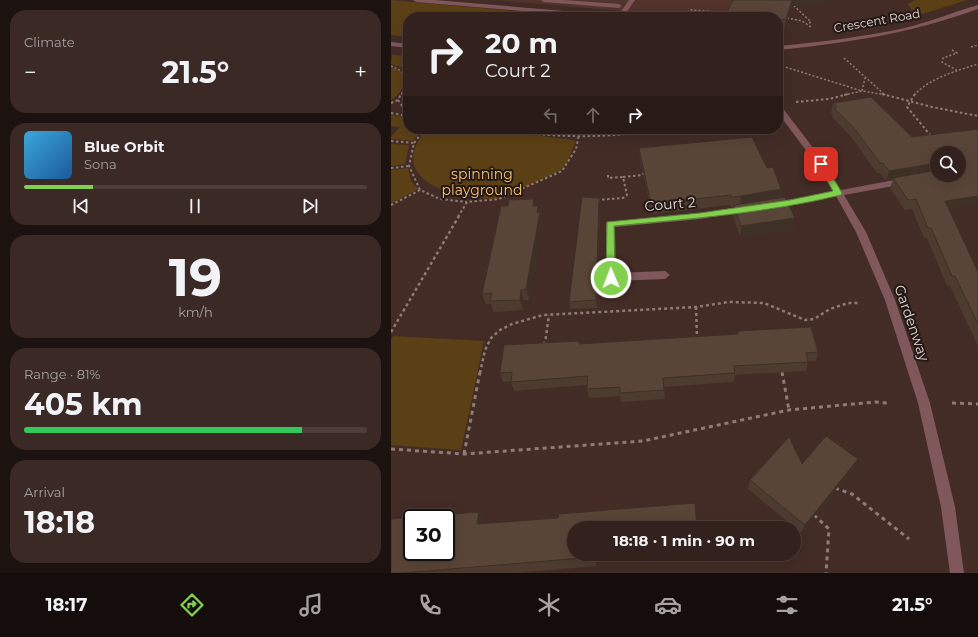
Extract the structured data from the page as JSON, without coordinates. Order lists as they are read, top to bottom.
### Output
{
  "streets": {
    "street": ["Crescent Road", "Court 2", "Gardenway"]
  },
  "crossings": [
    ["Court 2", "Gardenway"]
  ],
  "parks": ["spinning playground"],
  "page": {
    "tile": [
      "Climate",
      ["19", "km/h"],
      ["Range · 81%", "405 km"],
      ["Arrival", "18:18"]
    ],
    "turn": ["20 m", "Court 2"],
    "heat": ["−", "21.5°", "+"],
    "song": ["Blue Orbit", "Sona"],
    "limit": "30",
    "trip": "18:18 · 1 min · 90 m",
    "tabs": ["18:17", "21.5°"]
  }
}
